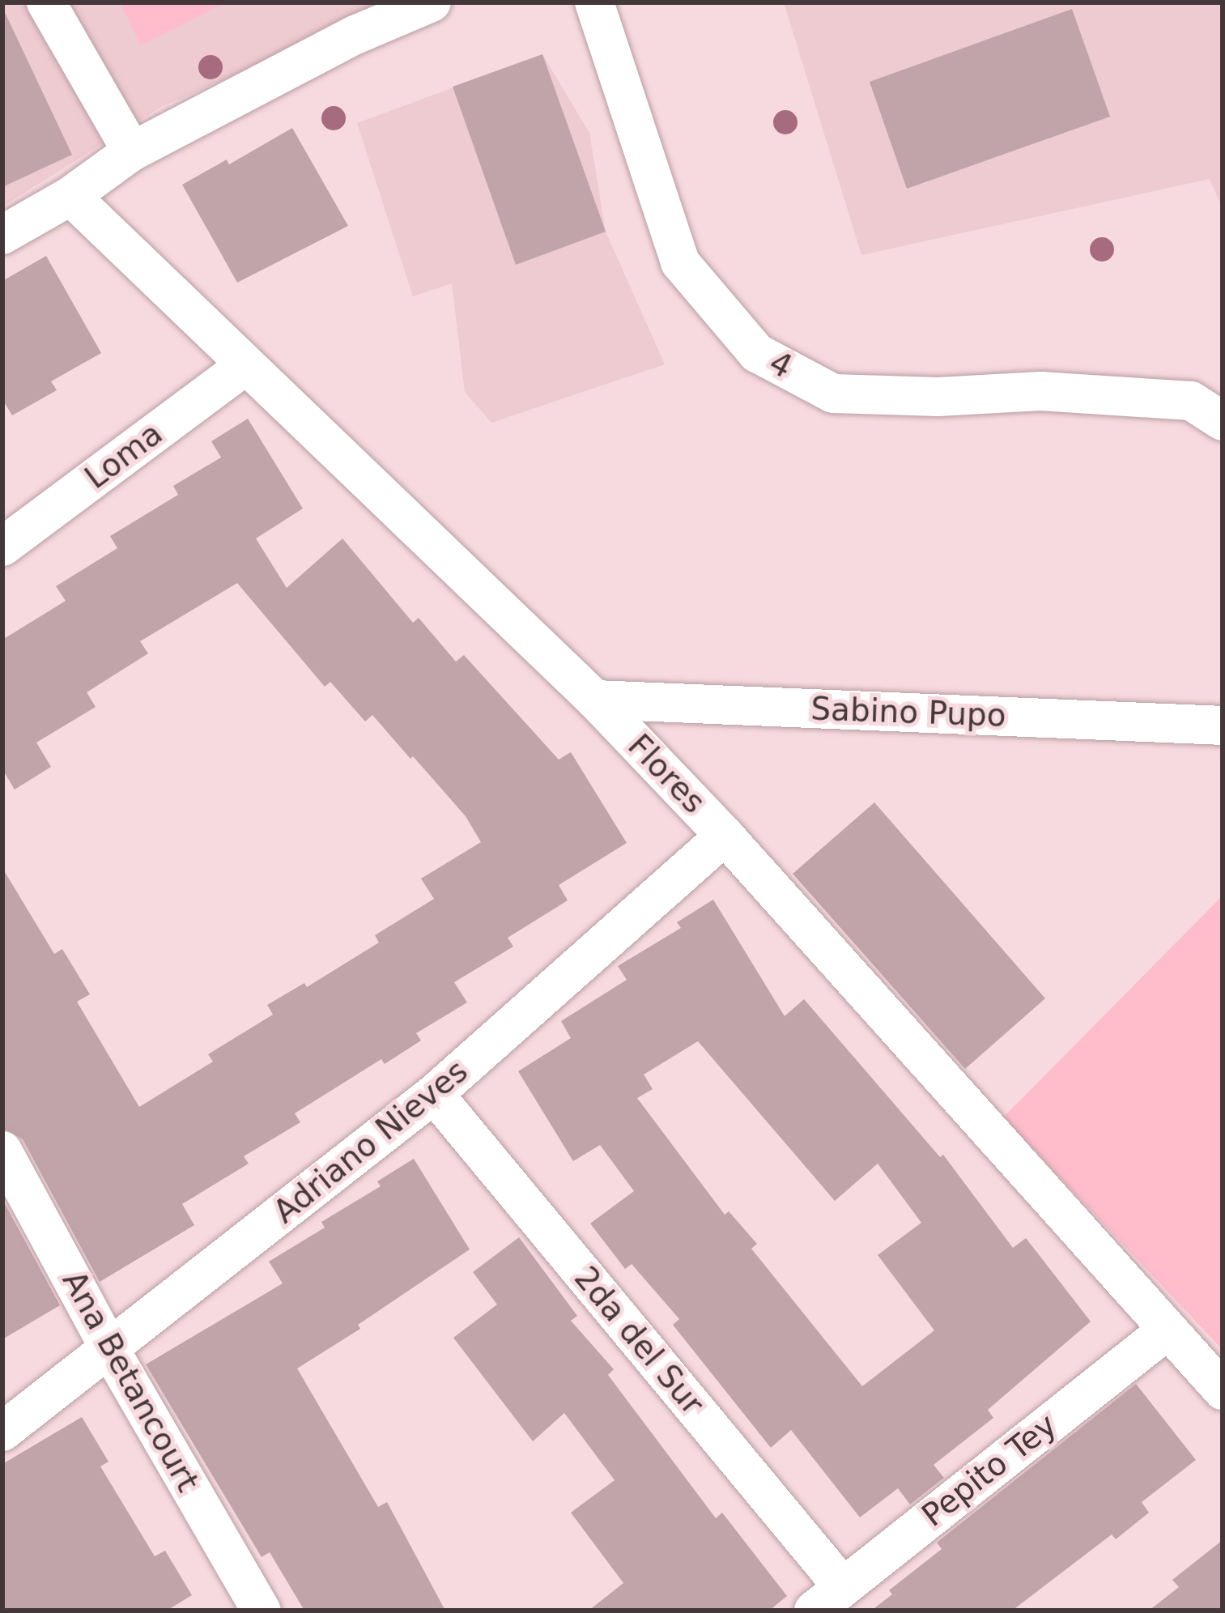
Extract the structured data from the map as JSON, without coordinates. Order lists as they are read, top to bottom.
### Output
{
  "streets": {
    "street": [
      "4",
      "Loma",
      "Sabino Pupo",
      "Flores",
      "Adriano Nieves",
      "2da del Sur",
      "Ana Betancourt",
      "Pepito Tey"
    ]
  },
  "crossings": [
    ["Loma", "Flores"],
    ["Sabino Pupo", "Flores"],
    ["Flores", "Adriano Nieves"],
    ["Flores", "Pepito Tey"],
    ["Adriano Nieves", "2da del Sur"],
    ["Adriano Nieves", "Ana Betancourt"],
    ["2da del Sur", "Pepito Tey"]
  ]
}
